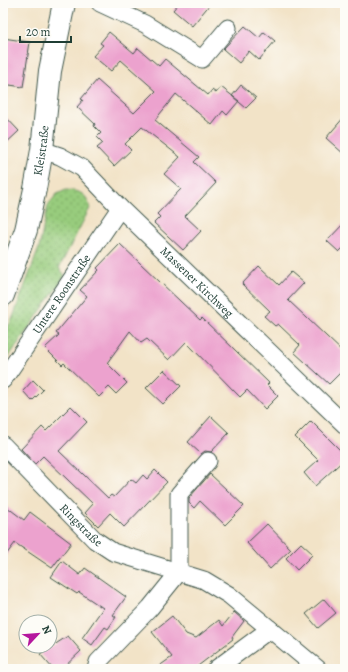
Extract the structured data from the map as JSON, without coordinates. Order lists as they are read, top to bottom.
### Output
{
  "streets": {
    "main road": ["Kleistraße"],
    "street": ["Massener Kirchweg", "Untere Roonstraße", "Ringstraße"]
  },
  "crossings": [
    ["Kleistraße", "Massener Kirchweg"],
    ["Massener Kirchweg", "Untere Roonstraße"]
  ],
  "scale_bar": "20 m",
  "north": "top right"
}
